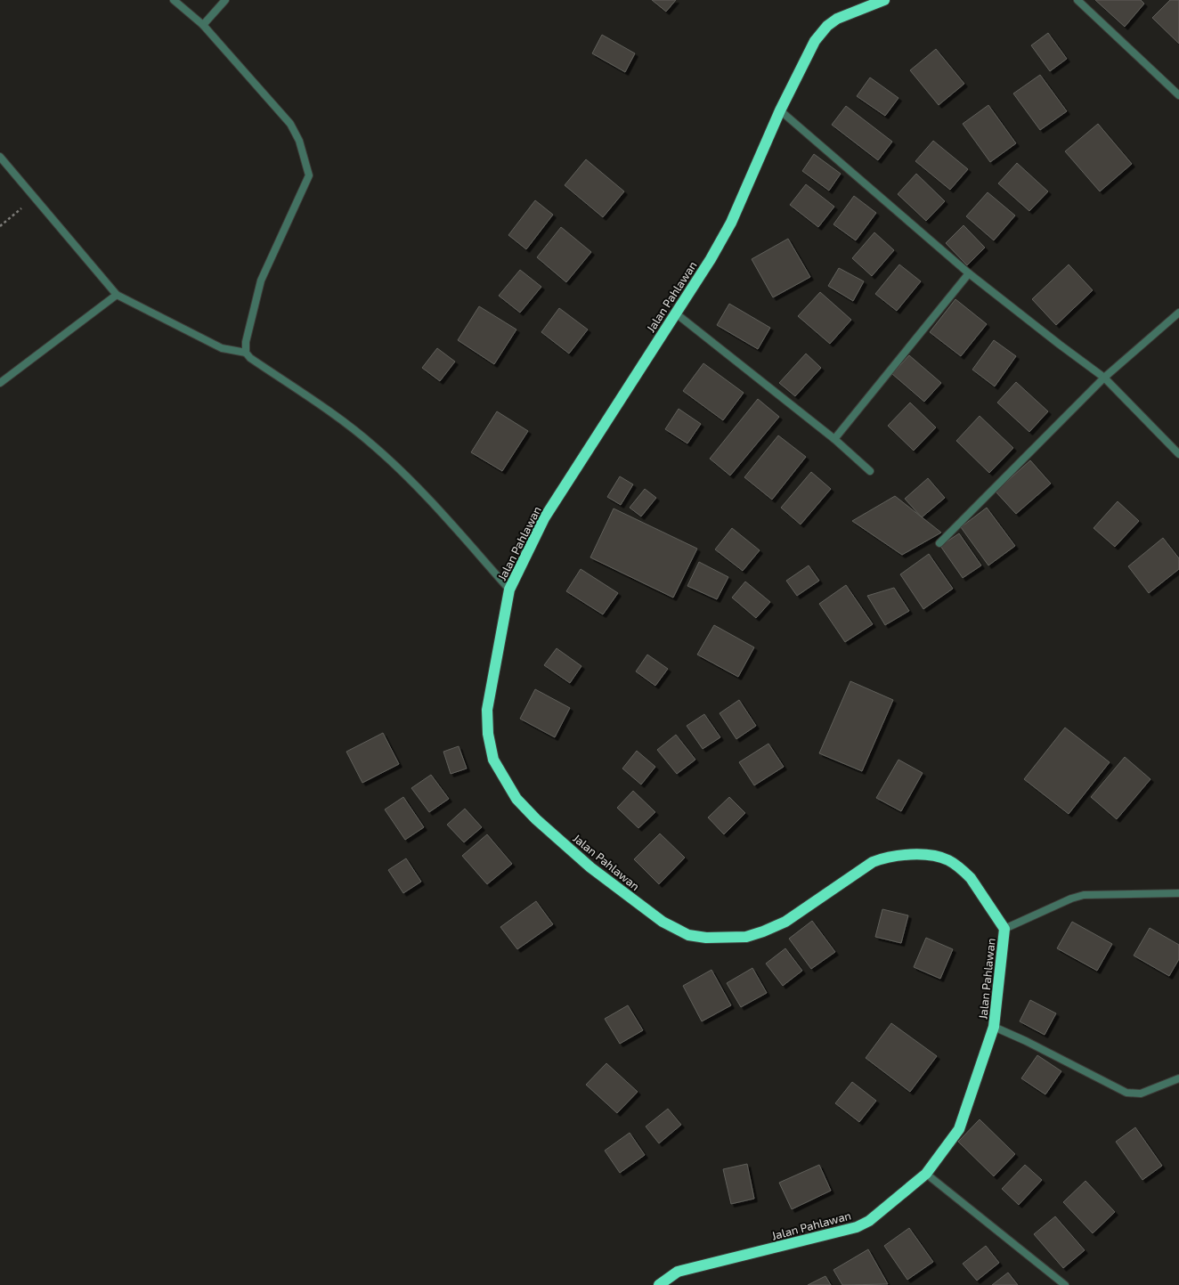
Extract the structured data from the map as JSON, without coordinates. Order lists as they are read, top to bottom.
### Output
{
  "streets": {
    "highway": ["Jalan Pahlawan"]
  }
}
